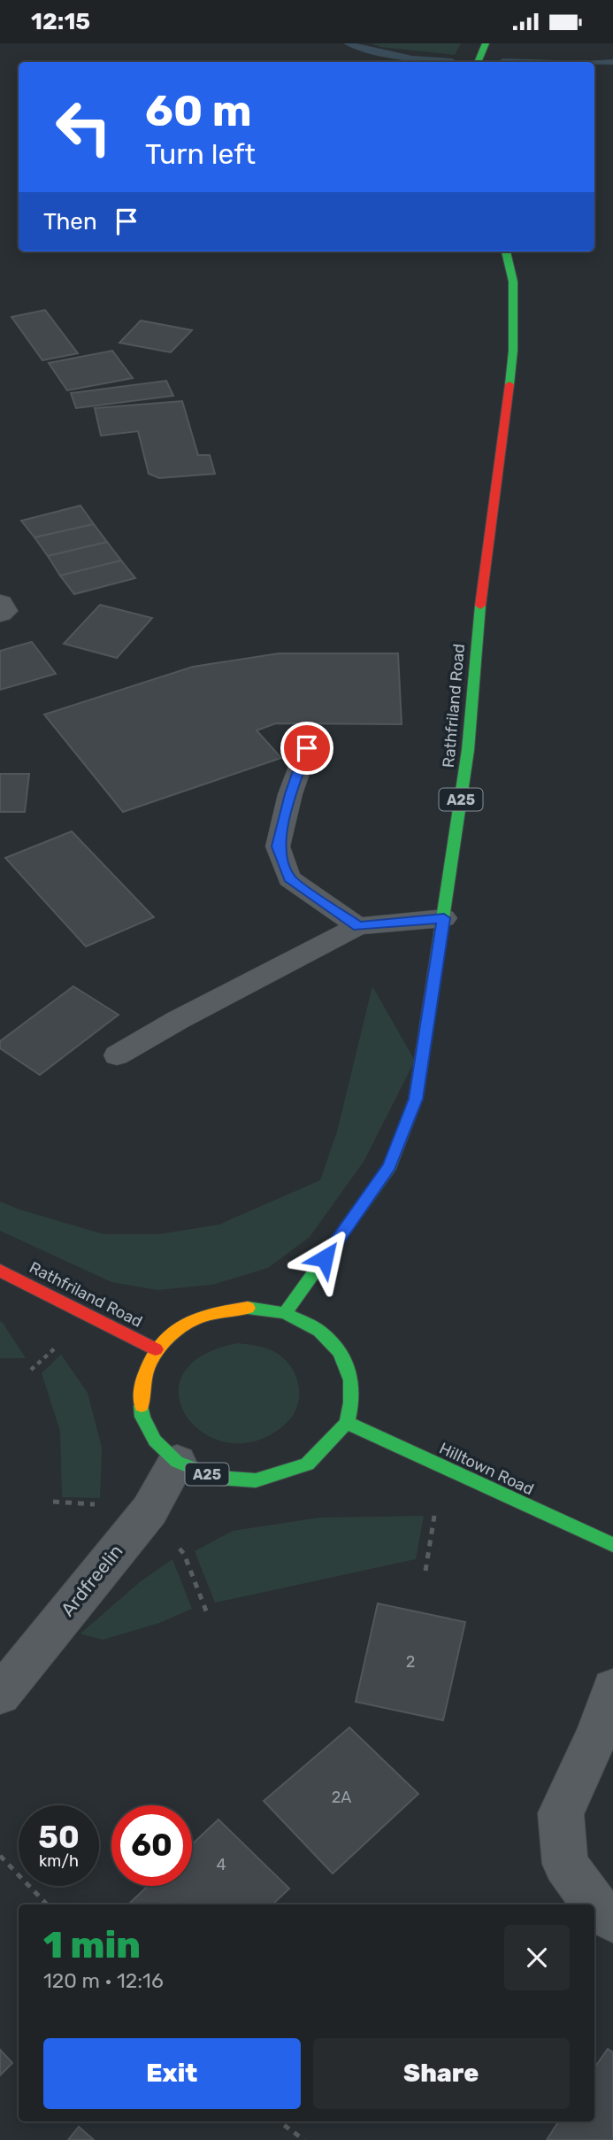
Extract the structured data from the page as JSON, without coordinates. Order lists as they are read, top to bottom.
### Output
{
  "streets": {
    "main road": ["Rathfriland Road", "A25", "Hilltown Road"],
    "street": ["Ardfreelin"]
  },
  "crossings": [
    ["Rathfriland Road", "A25"],
    ["Rathfriland Road", "Hilltown Road"],
    ["Rathfriland Road", "Ardfreelin"],
    ["A25", "Hilltown Road"],
    ["A25", "Ardfreelin"],
    ["Hilltown Road", "Ardfreelin"]
  ],
  "house_numbers": ["2", "2A", "4"],
  "page": {
    "status": "12:15",
    "turn": ["60 m", "Turn left"],
    "then": "Then",
    "speed": "50 km/h",
    "limit": "60",
    "heading": ["1 min", "120 m · 12:16"],
    "buttons": ["Exit", "Share"]
  }
}
